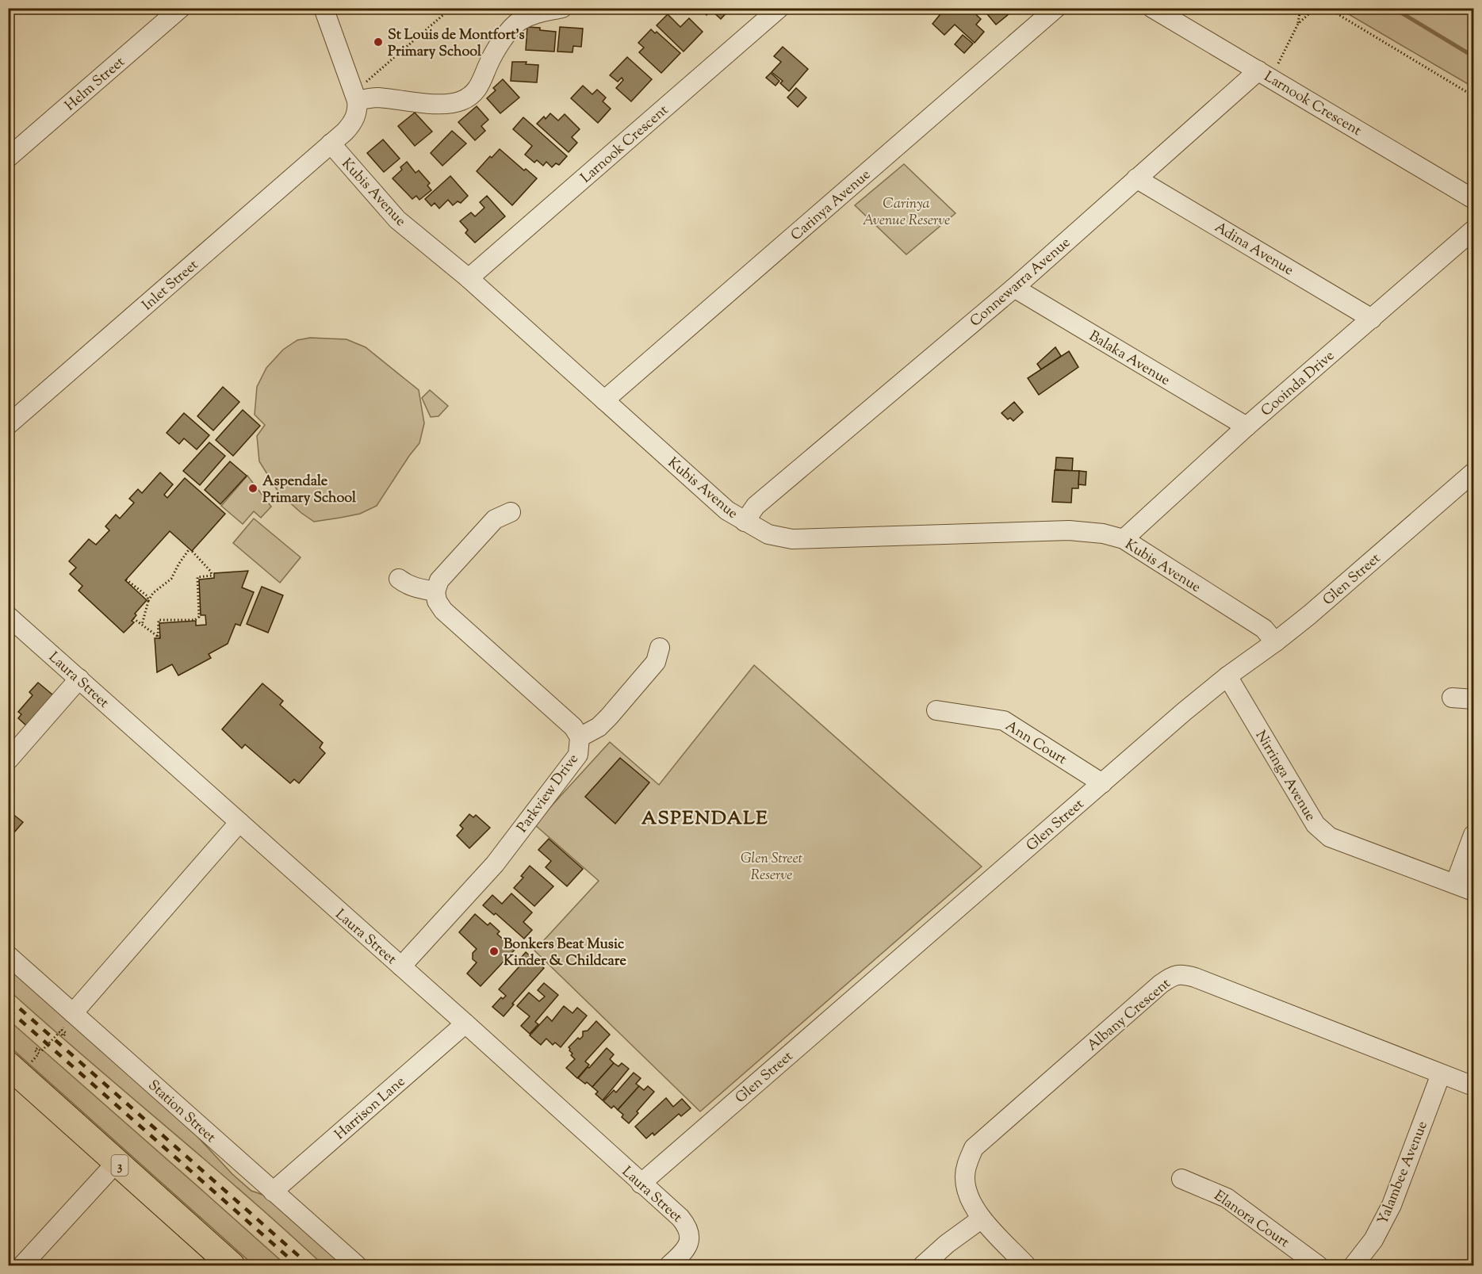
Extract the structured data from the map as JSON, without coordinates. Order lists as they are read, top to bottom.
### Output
{
  "streets": {
    "highway": ["3"],
    "street": [
      "Helm Street",
      "Larnook Crescent",
      "Kubis Avenue",
      "Carinya Avenue",
      "Adina Avenue",
      "Connewarra Avenue",
      "Inlet Street",
      "Balaka Avenue",
      "Cooinda Drive",
      "Glen Street",
      "Laura Street",
      "Ann Court",
      "Nirringa Avenue",
      "Parkview Drive",
      "Albany Crescent",
      "Harrison Lane",
      "Station Street",
      "Yalambee Avenue",
      "Elanora Court"
    ]
  },
  "crossings": [
    ["Larnook Crescent", "Kubis Avenue"],
    ["Larnook Crescent", "Connewarra Avenue"],
    ["Kubis Avenue", "Carinya Avenue"],
    ["Kubis Avenue", "Connewarra Avenue"],
    ["Kubis Avenue", "Inlet Street"],
    ["Kubis Avenue", "Cooinda Drive"],
    ["Kubis Avenue", "Glen Street"],
    ["Adina Avenue", "Connewarra Avenue"],
    ["Adina Avenue", "Cooinda Drive"],
    ["Connewarra Avenue", "Balaka Avenue"],
    ["Balaka Avenue", "Cooinda Drive"],
    ["Glen Street", "Laura Street"],
    ["Glen Street", "Ann Court"],
    ["Glen Street", "Nirringa Avenue"],
    ["Laura Street", "Parkview Drive"],
    ["Laura Street", "Harrison Lane"],
    ["Albany Crescent", "Yalambee Avenue"],
    ["Harrison Lane", "Station Street"]
  ],
  "districts": ["ASPENDALE"],
  "parks": ["Carinya Avenue Reserve", "Glen Street Reserve"],
  "places": ["St Louis de Montfort's Primary School", "Aspendale Primary School", "Bonkers Beat Music Kinder & Childcare"]
}
